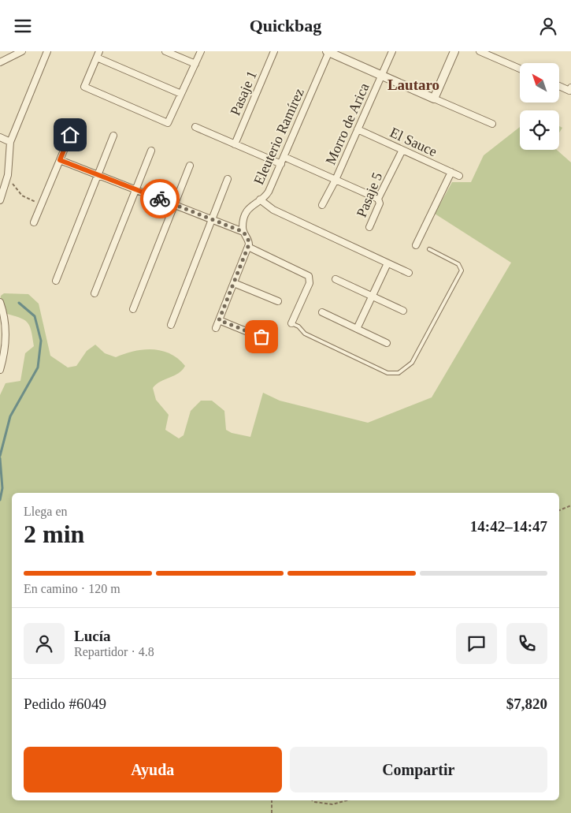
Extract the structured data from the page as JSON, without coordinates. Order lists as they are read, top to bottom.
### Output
{
  "streets": {
    "street": [
      "Pasaje 1",
      "Morro de Arica",
      "Eleuterio Ramírez",
      "El Sauce",
      "Pasaje 5"
    ]
  },
  "crossings": [
    ["Morro de Arica", "El Sauce"],
    ["El Sauce", "Pasaje 5"]
  ],
  "districts": ["Lautaro"],
  "north": "top left",
  "page": {
    "header": "Quickbag",
    "heading": ["2 min", "Llega en", "14:42–14:47"],
    "panel": [
      "Lucía",
      "Repartidor · 4.8",
      "Pedido #6049",
      "$7,820"
    ],
    "bar": "En camino · 120 m",
    "buttons": ["Ayuda", "Compartir"]
  }
}
